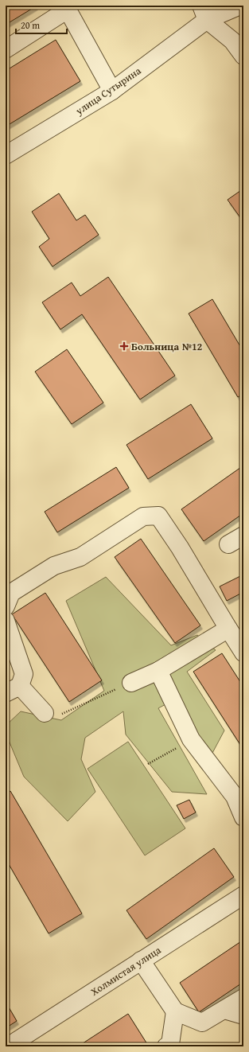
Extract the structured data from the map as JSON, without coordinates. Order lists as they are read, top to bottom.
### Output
{
  "streets": {
    "street": ["улица Сутырина", "Холмистая улица"]
  },
  "places": {
    "health": ["Больница №12"]
  },
  "scale_bar": "20 m"
}
